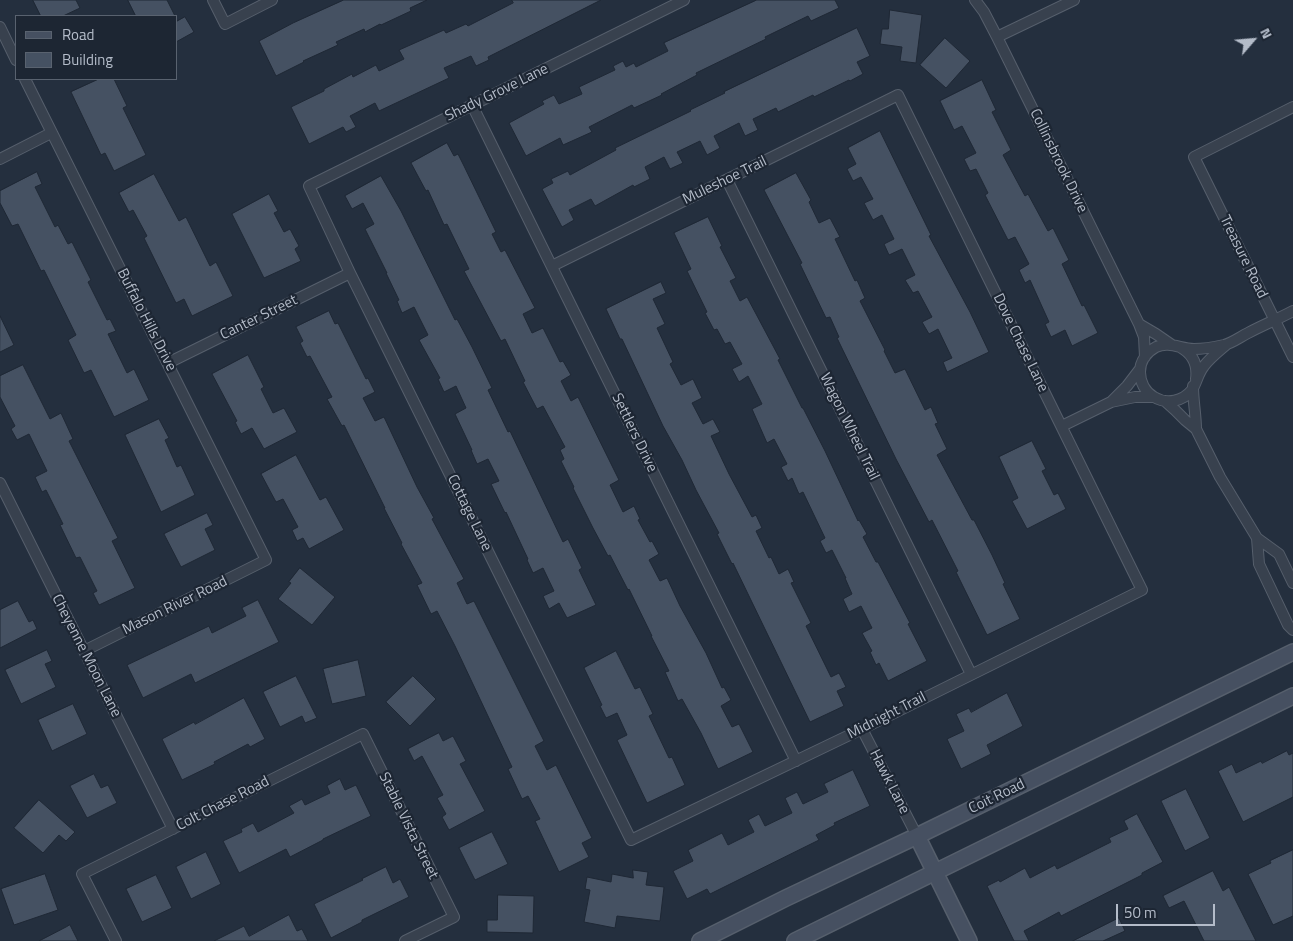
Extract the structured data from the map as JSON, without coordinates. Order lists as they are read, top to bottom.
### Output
{
  "streets": {
    "main road": ["Coit Road"],
    "street": [
      "Shady Grove Lane",
      "Collinsbrook Drive",
      "Muleshoe Trail",
      "Treasure Road",
      "Canter Street",
      "Buffalo Hills Drive",
      "Dove Chase Lane",
      "Wagon Wheel Trail",
      "Settlers Drive",
      "Cottage Lane",
      "Mason River Road",
      "Cheyenne Moon Lane",
      "Midnight Trail",
      "Hawk Lane",
      "Colt Chase Road",
      "Stable Vista Street"
    ]
  },
  "crossings": [
    ["Shady Grove Lane", "Settlers Drive"],
    ["Shady Grove Lane", "Cottage Lane"],
    ["Muleshoe Trail", "Dove Chase Lane"],
    ["Muleshoe Trail", "Wagon Wheel Trail"],
    ["Muleshoe Trail", "Settlers Drive"],
    ["Canter Street", "Buffalo Hills Drive"],
    ["Canter Street", "Cottage Lane"],
    ["Buffalo Hills Drive", "Mason River Road"],
    ["Dove Chase Lane", "Midnight Trail"],
    ["Wagon Wheel Trail", "Midnight Trail"],
    ["Settlers Drive", "Midnight Trail"],
    ["Cottage Lane", "Midnight Trail"],
    ["Mason River Road", "Cheyenne Moon Lane"],
    ["Cheyenne Moon Lane", "Colt Chase Road"],
    ["Midnight Trail", "Hawk Lane"],
    ["Hawk Lane", "Coit Road"],
    ["Colt Chase Road", "Stable Vista Street"]
  ],
  "legend": ["Road", "Building"],
  "scale_bar": "50 m",
  "north": "top right"
}
